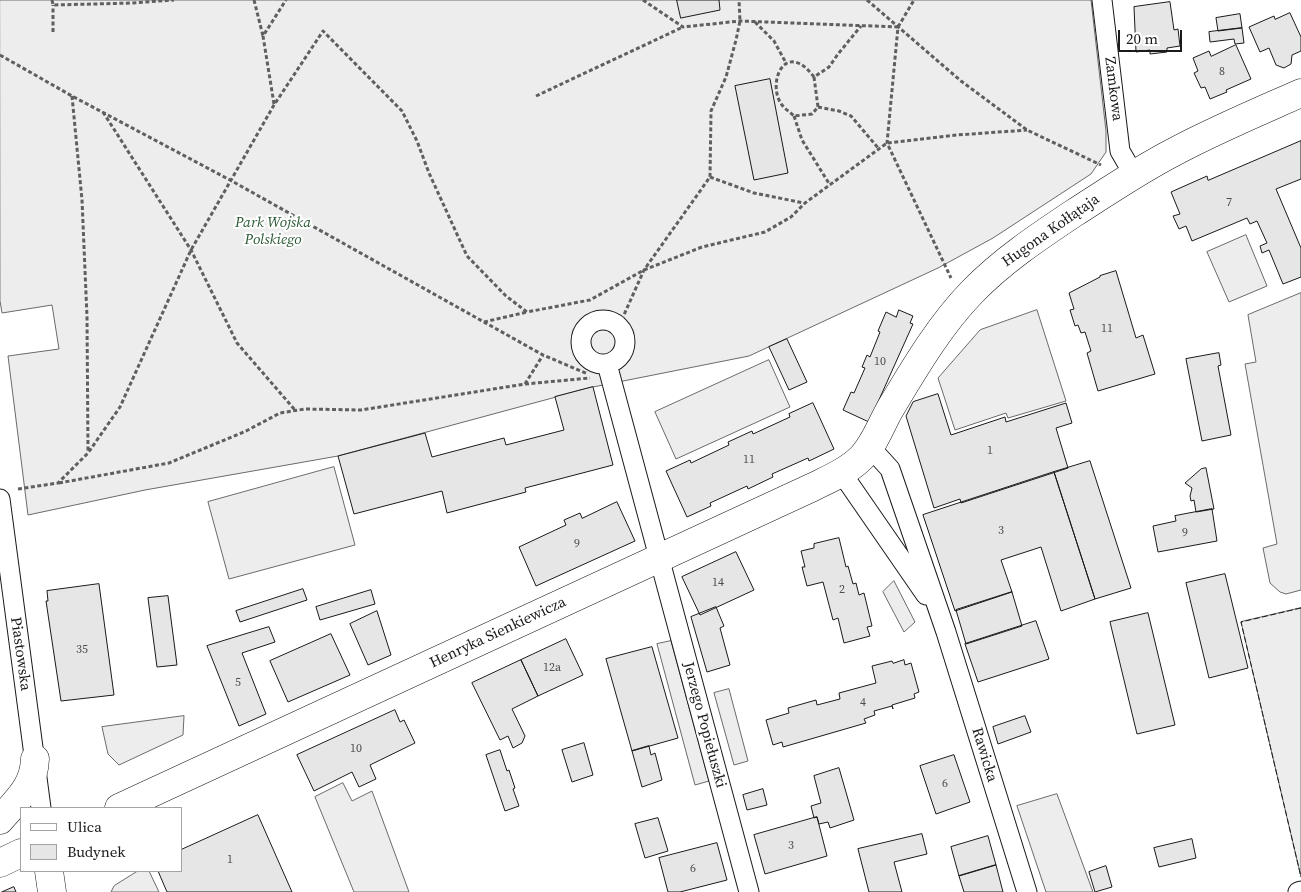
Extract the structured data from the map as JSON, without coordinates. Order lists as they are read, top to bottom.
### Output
{
  "streets": {
    "main road": ["Hugona Kołłątaja", "Henryka Sienkiewicza"],
    "street": [
      "Zamkowa",
      "Piastowska",
      "Jerzego Popiełuszki",
      "Rawicka"
    ]
  },
  "crossings": [
    ["Zamkowa", "Hugona Kołłątaja"],
    ["Hugona Kołłątaja", "Henryka Sienkiewicza"],
    ["Hugona Kołłątaja", "Rawicka"],
    ["Henryka Sienkiewicza", "Jerzego Popiełuszki"],
    ["Henryka Sienkiewicza", "Rawicka"]
  ],
  "parks": ["Park Wojska Polskiego"],
  "house_numbers": [
    "8",
    "7",
    "11",
    "10",
    "1",
    "11",
    "3",
    "9",
    "9",
    "14",
    "2",
    "35",
    "12a",
    "5",
    "4",
    "10",
    "6",
    "3",
    "1",
    "6"
  ],
  "legend": ["Ulica", "Budynek"],
  "scale_bar": "20 m"
}
